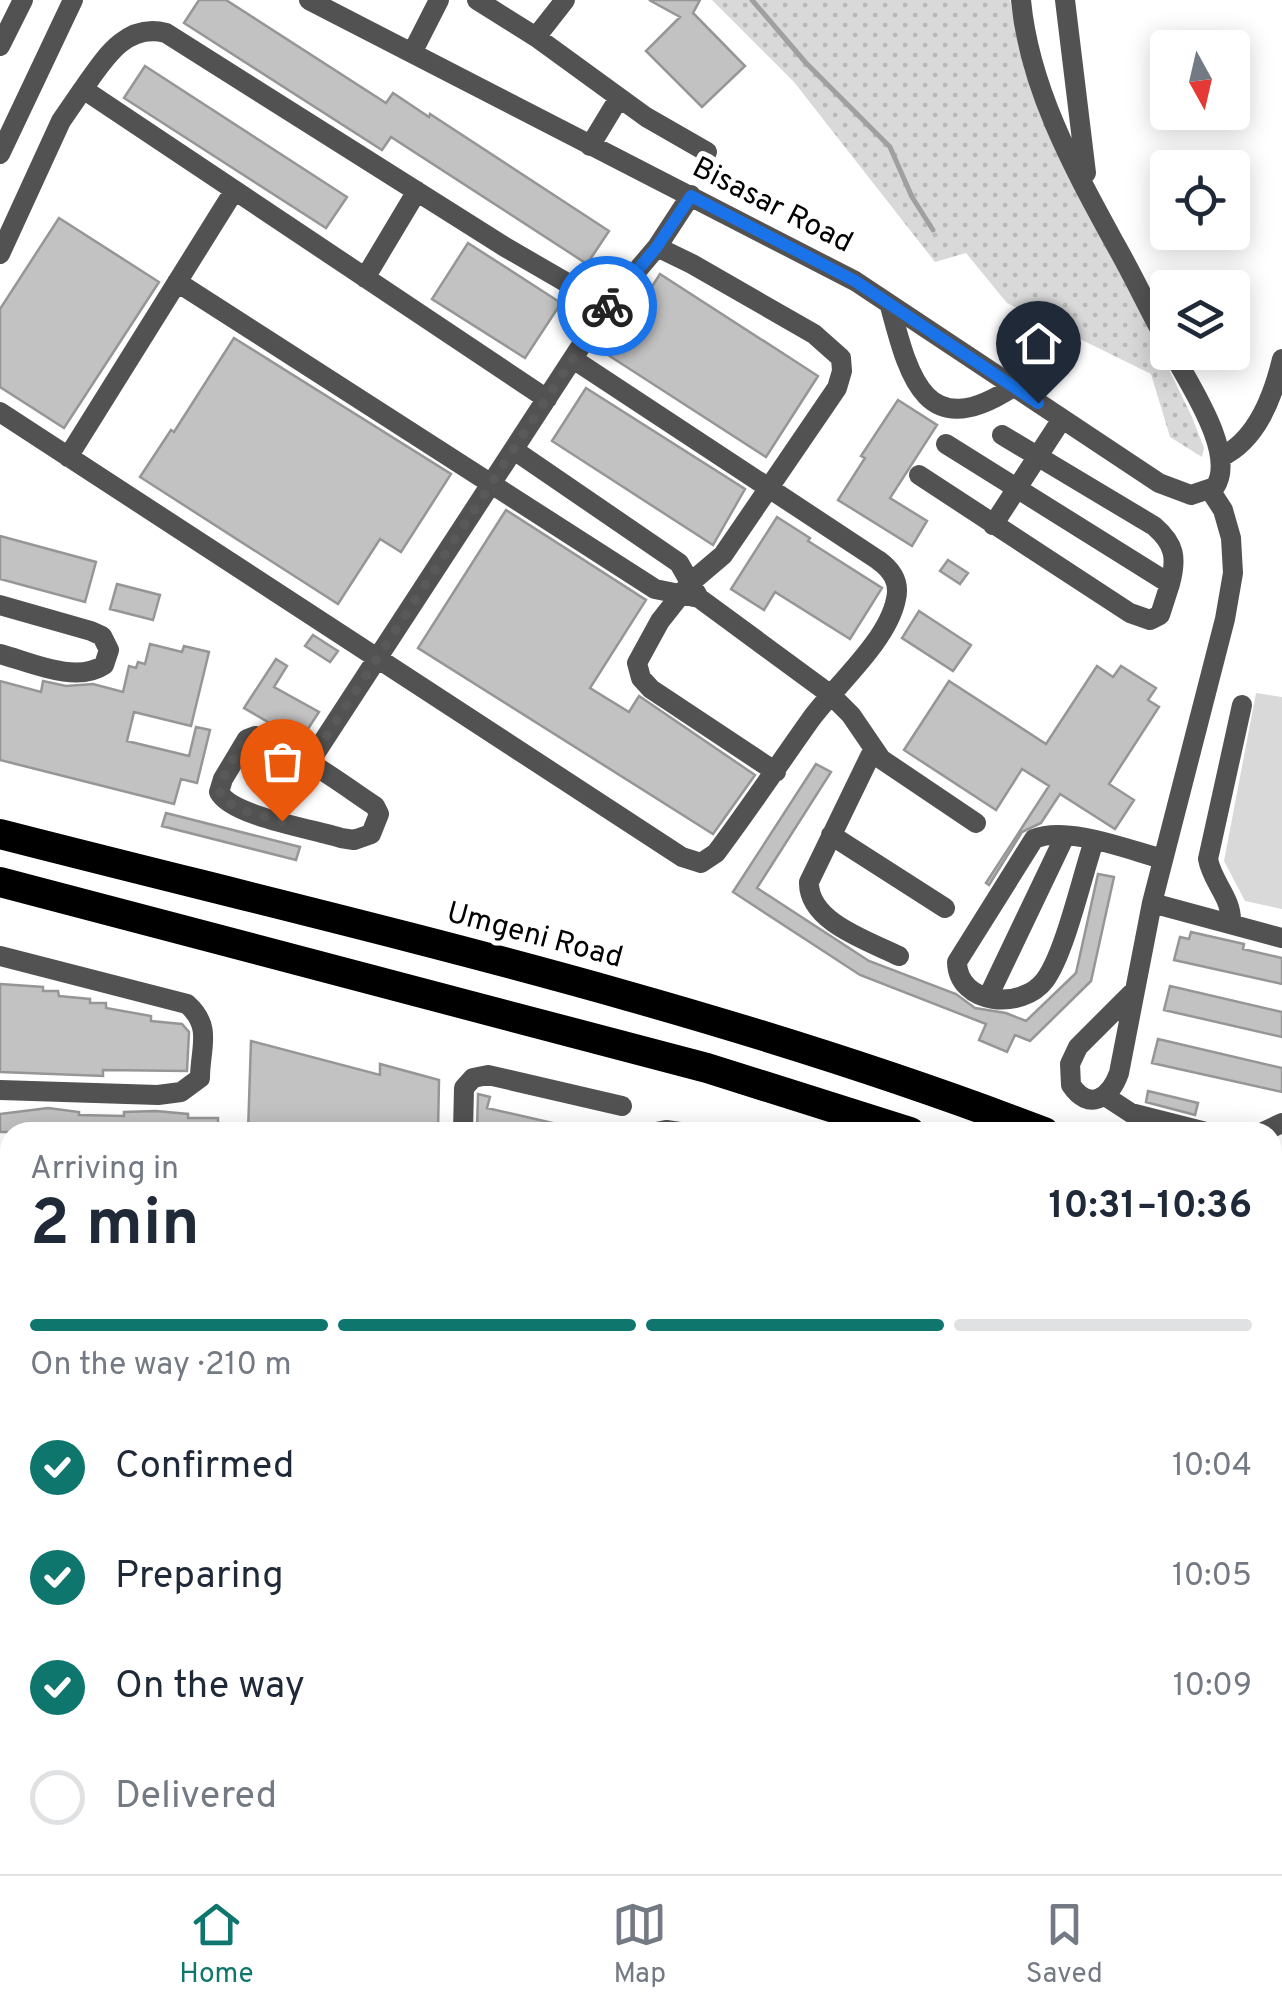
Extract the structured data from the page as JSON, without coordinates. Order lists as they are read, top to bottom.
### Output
{
  "streets": {
    "highway": ["Umgeni Road"],
    "street": ["Bisasar Road"]
  },
  "north": "bottom",
  "page": {
    "heading": ["2 min", "Arriving in", "10:31–10:36"],
    "bar": "On the way · 210 m",
    "list": [
      ["Confirmed", "10:04"],
      ["Preparing", "10:05"],
      ["On the way", "10:09"],
      "Delivered"
    ],
    "tabs": ["Home", "Map", "Saved"]
  }
}
